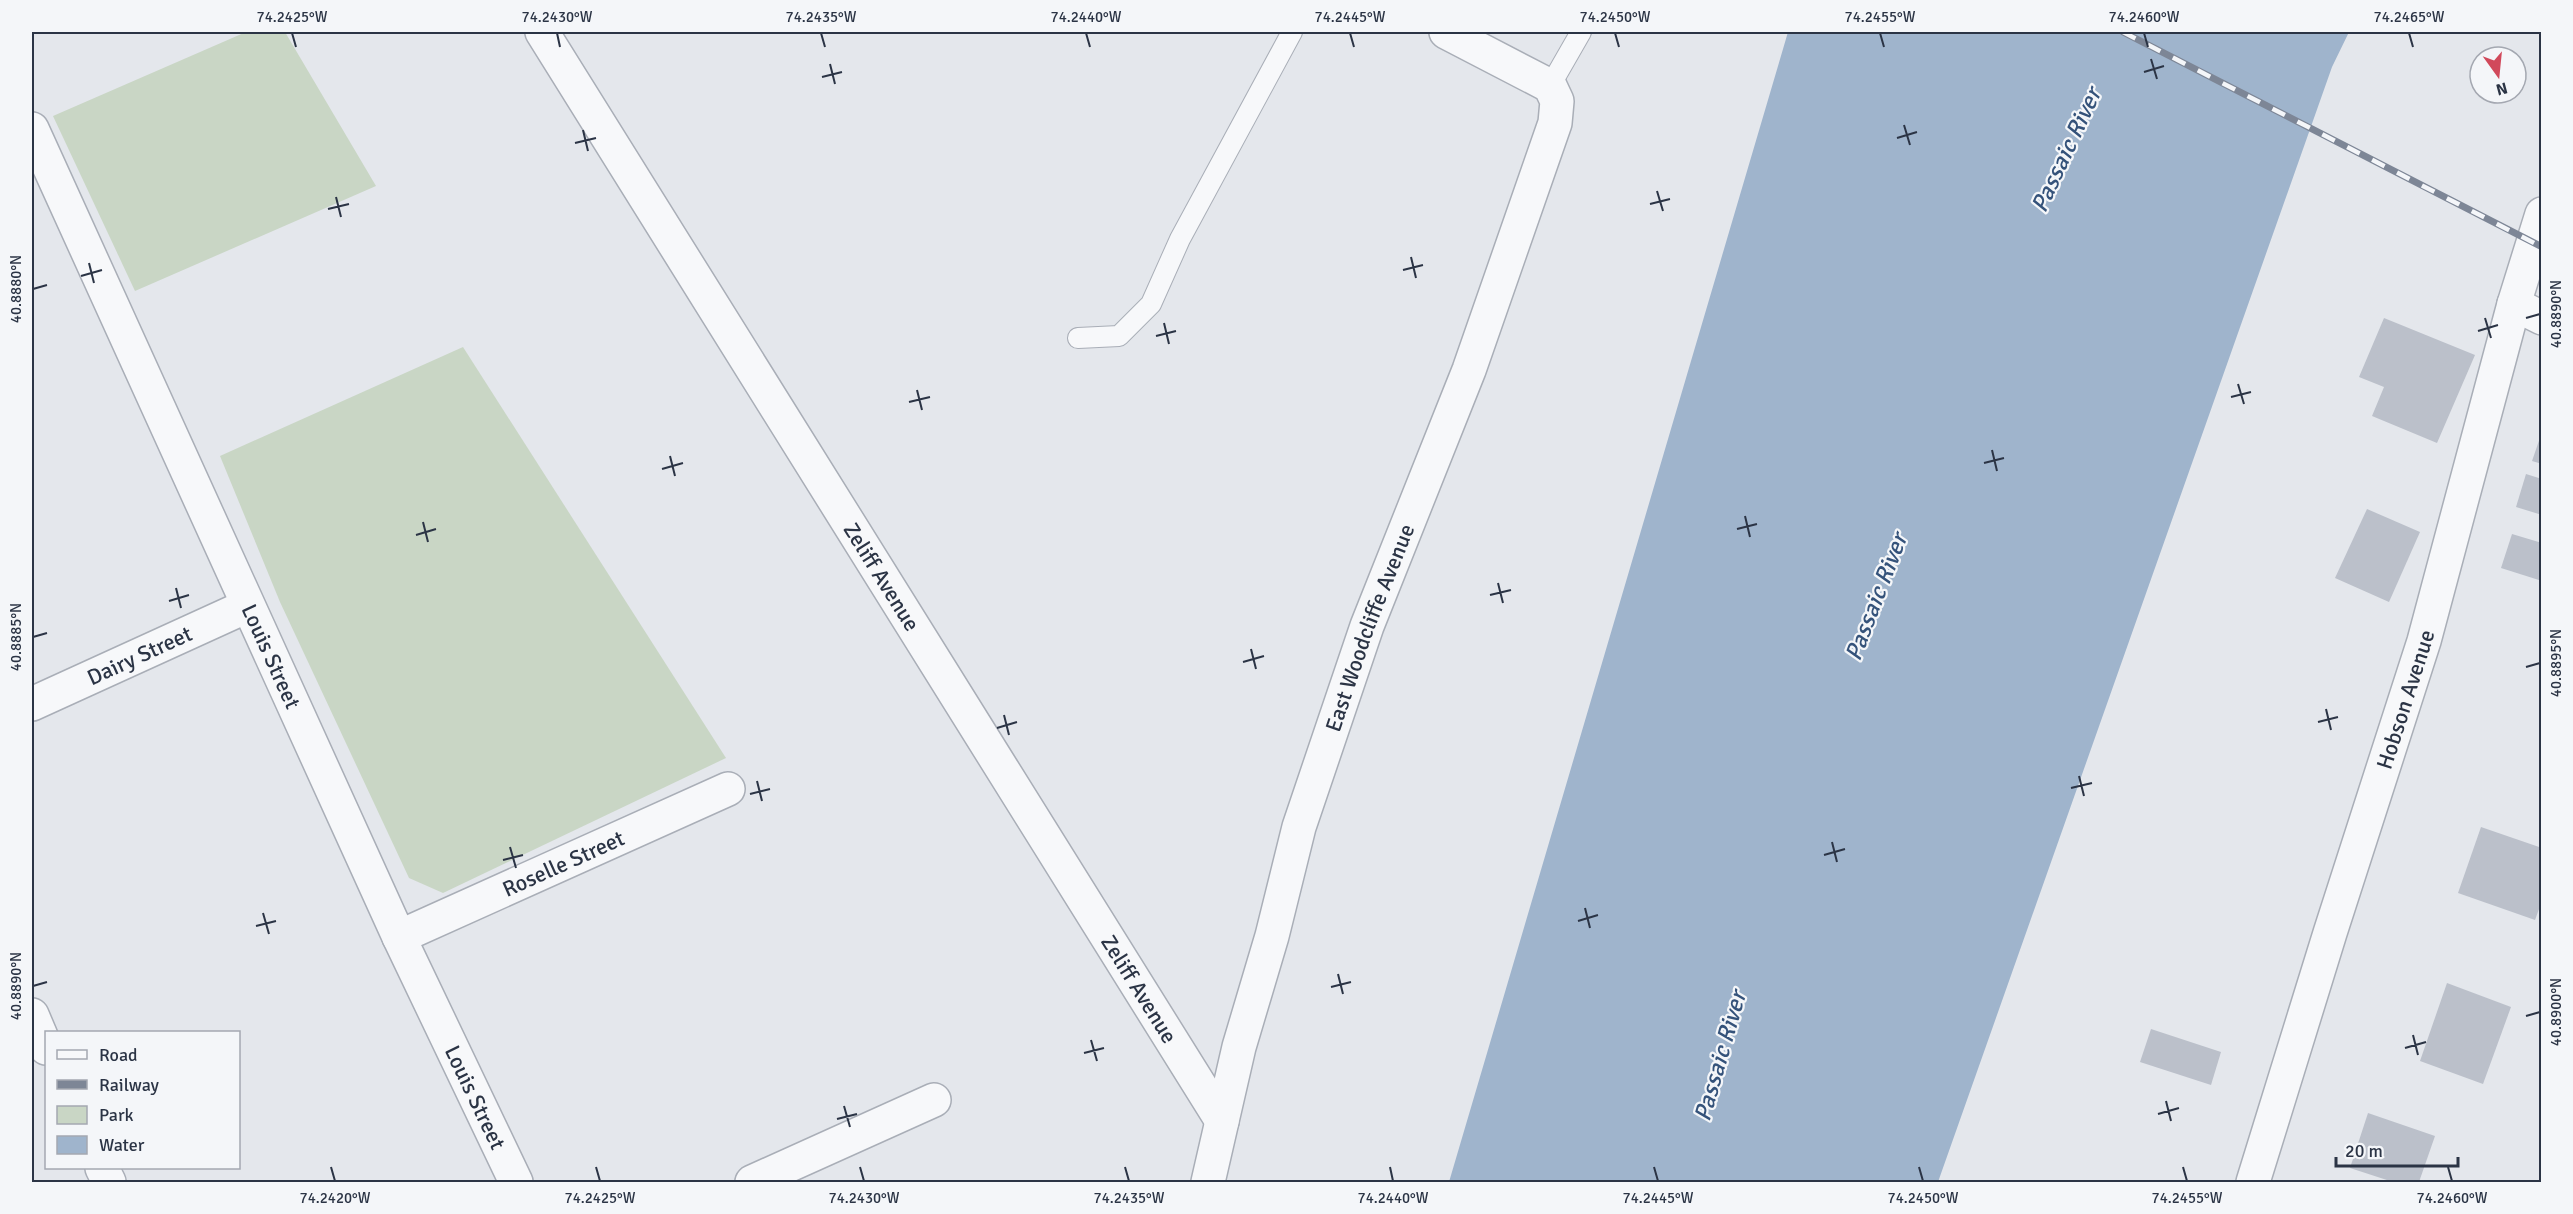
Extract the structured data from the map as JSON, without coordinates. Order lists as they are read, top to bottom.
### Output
{
  "streets": {
    "street": [
      "Zeliff Avenue",
      "East Woodcliffe Avenue",
      "Dairy Street",
      "Louis Street",
      "Hobson Avenue",
      "Roselle Street"
    ]
  },
  "crossings": [
    ["Zeliff Avenue", "East Woodcliffe Avenue"],
    ["Dairy Street", "Louis Street"],
    ["Louis Street", "Roselle Street"]
  ],
  "water": ["Passaic River"],
  "legend": [
    "Road",
    "Railway",
    "Park",
    "Water"
  ],
  "scale_bar": "20 m",
  "north": "bottom",
  "coordinates": [
    "74.2425°W",
    "74.2430°W",
    "74.2435°W",
    "74.2440°W",
    "74.2445°W",
    "74.2450°W",
    "74.2455°W",
    "74.2460°W",
    "74.2465°W",
    "40.8880°N",
    "40.8890°N",
    "40.8885°N",
    "40.8895°N",
    "40.8900°N",
    "74.2420°W"
  ]
}
